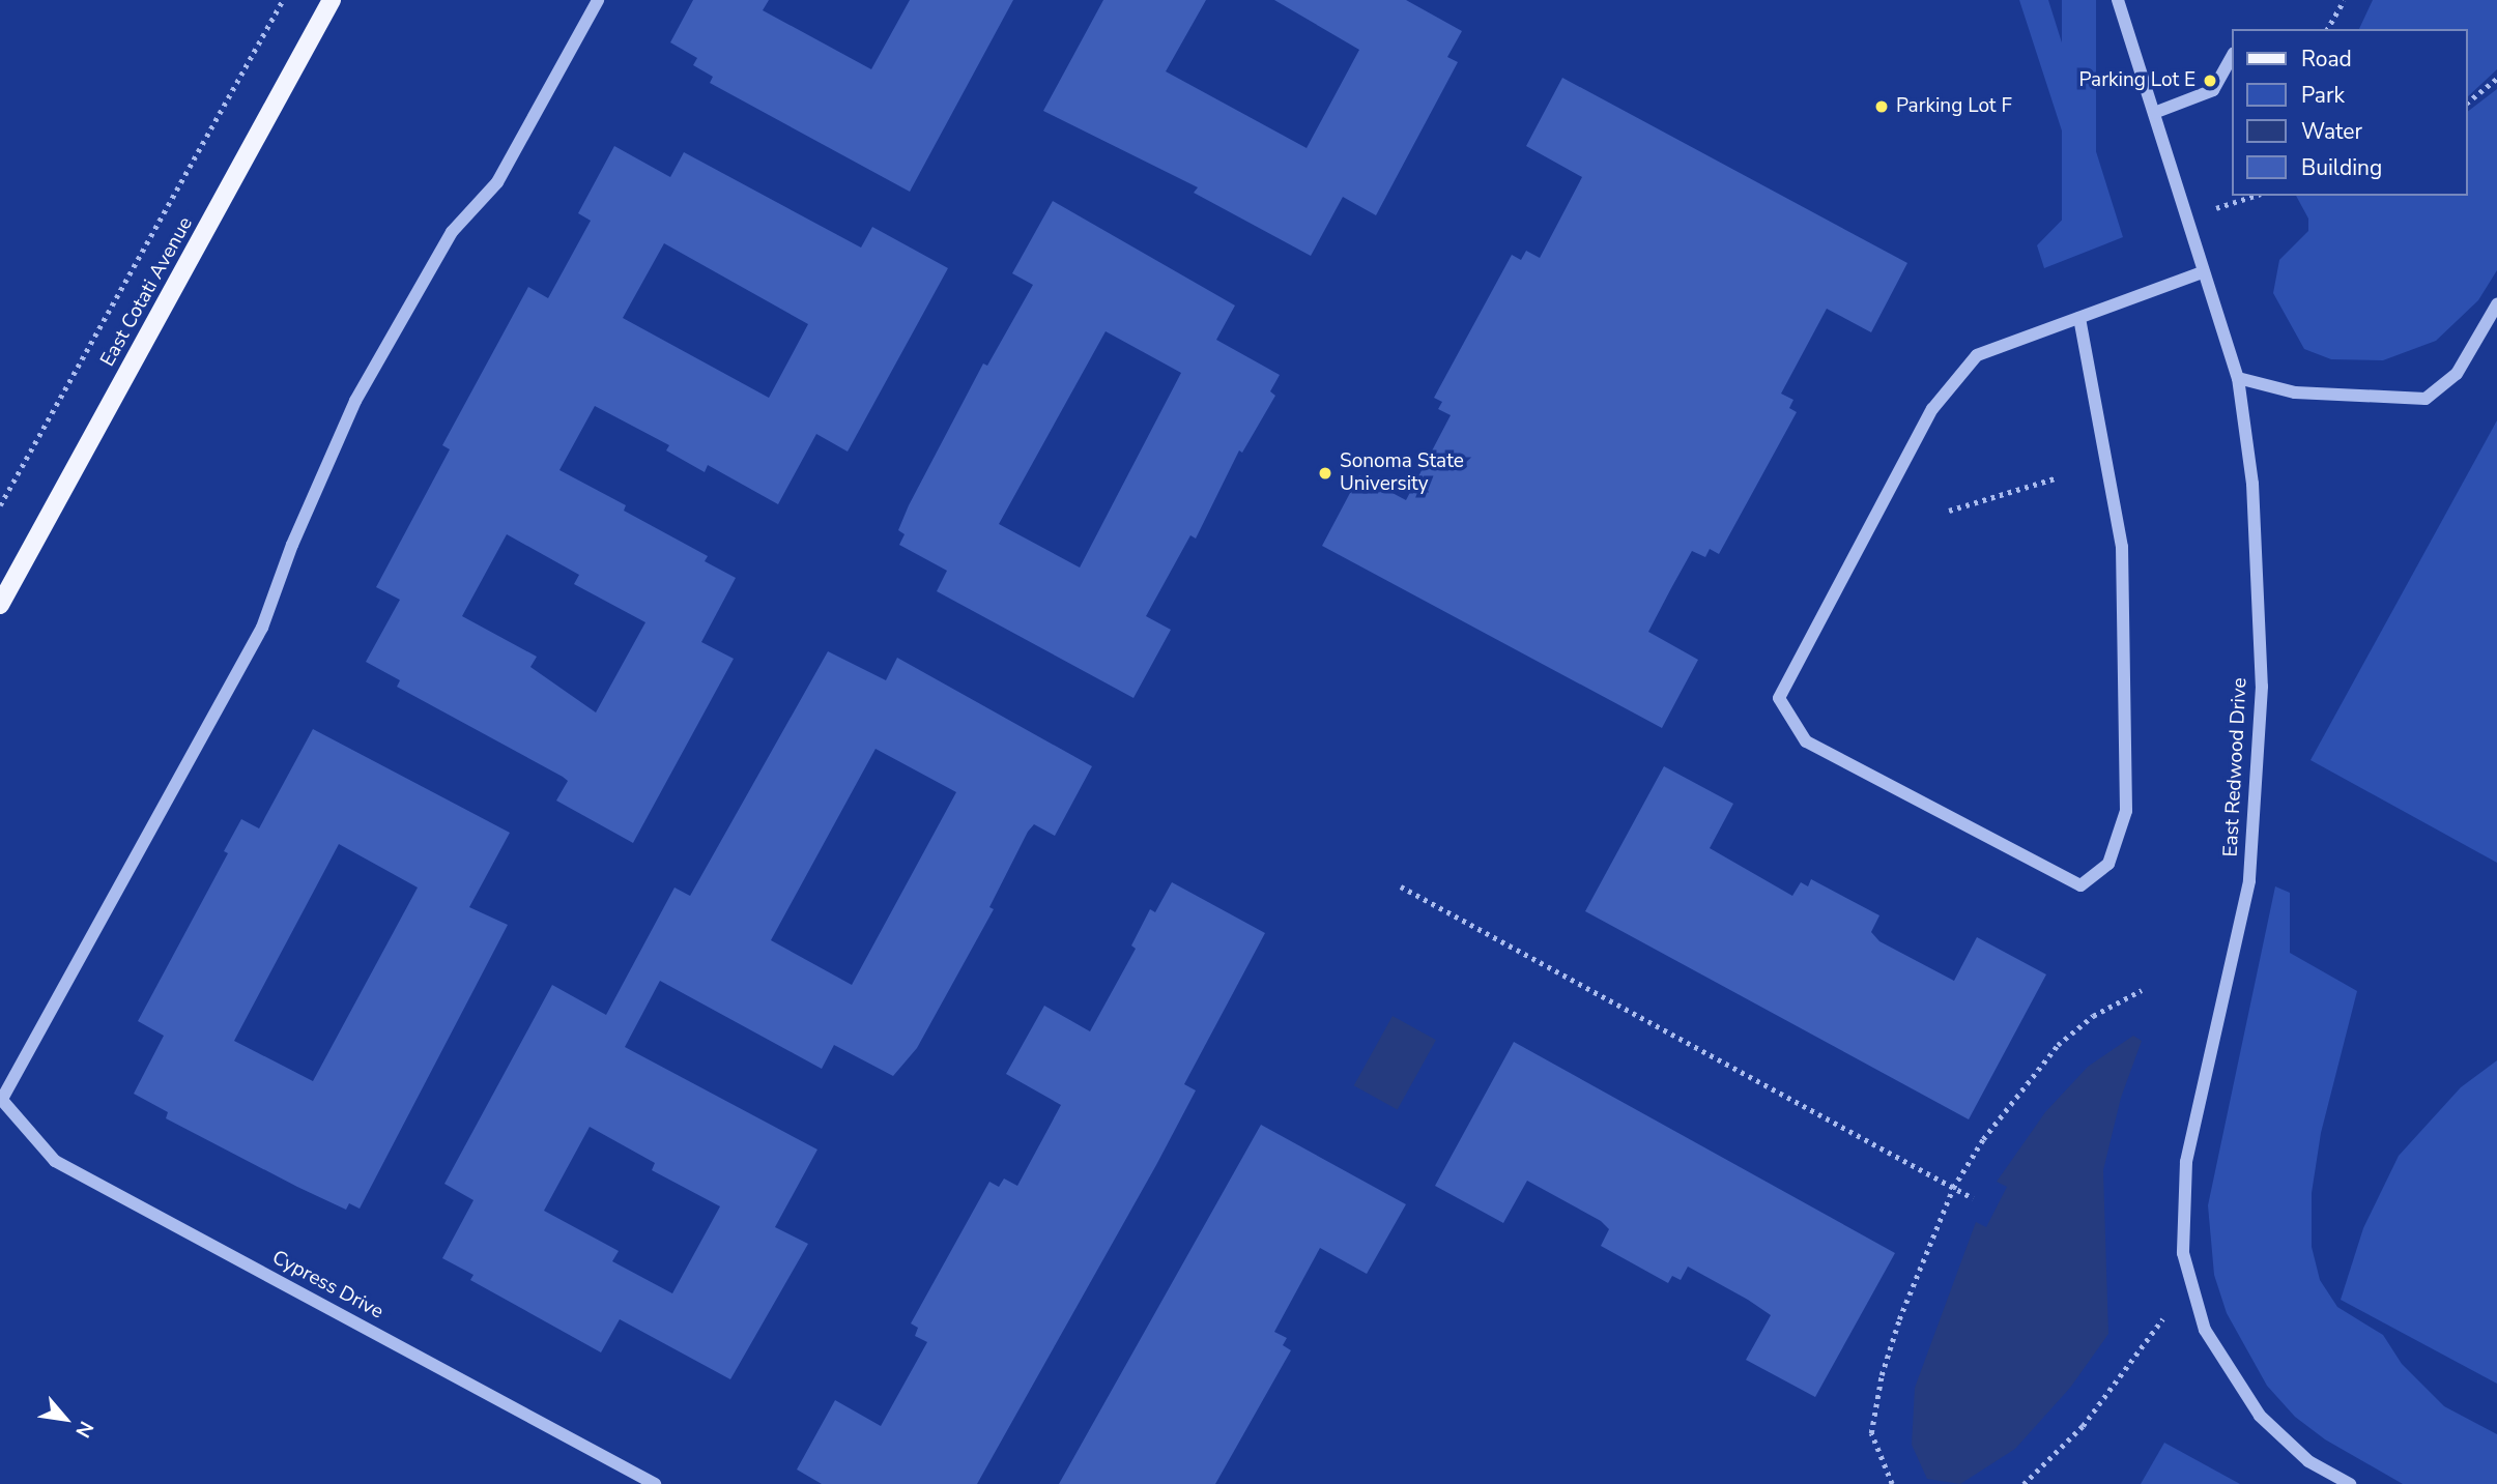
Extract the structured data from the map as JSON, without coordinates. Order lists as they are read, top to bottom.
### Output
{
  "streets": {
    "main road": ["East Cotati Avenue"],
    "street": ["East Redwood Drive", "Cypress Drive"]
  },
  "places": ["Parking Lot E", "Parking Lot F", "Sonoma State University"],
  "legend": [
    "Road",
    "Park",
    "Water",
    "Building"
  ],
  "north": "bottom right"
}
